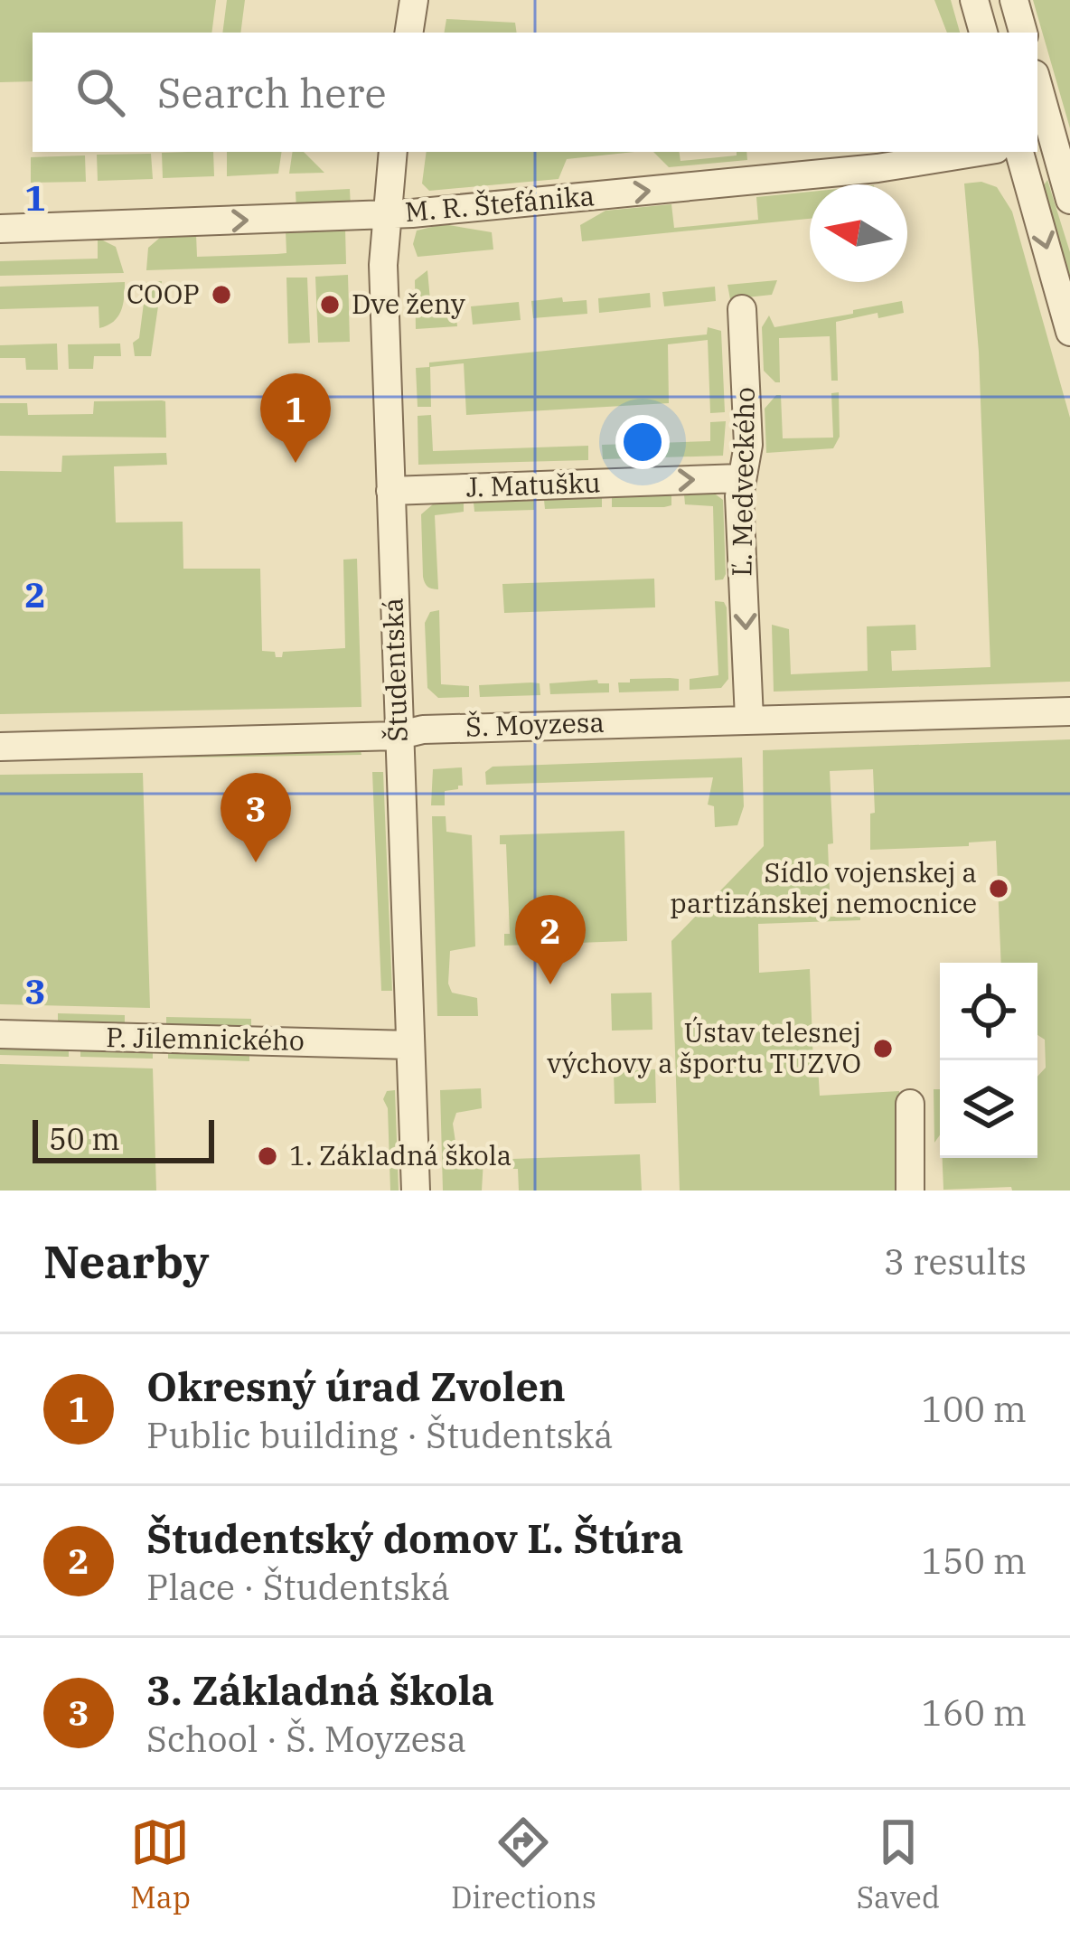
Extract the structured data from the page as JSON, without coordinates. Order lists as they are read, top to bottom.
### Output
{
  "streets": {
    "street": [
      "M. R. Štefánika",
      "Ľ. Medveckého",
      "J. Matušku",
      "Študentská",
      "Š. Moyzesa",
      "P. Jilemnického"
    ]
  },
  "crossings": [
    ["M. R. Štefánika", "Študentská"],
    ["Ľ. Medveckého", "J. Matušku"],
    ["Ľ. Medveckého", "Š. Moyzesa"],
    ["J. Matušku", "Študentská"],
    ["Študentská", "Š. Moyzesa"],
    ["Študentská", "P. Jilemnického"]
  ],
  "one_way": ["M. R. Štefánika", "Ľ. Medveckého", "J. Matušku"],
  "places": [
    "COOP",
    "Dve ženy",
    "Sídlo vojenskej a partizánskej nemocnice",
    "Ústav telesnej výchovy a športu TUZVO",
    "1. Základná škola"
  ],
  "scale_bar": "50 m",
  "north": "left",
  "page": {
    "search": "Search here",
    "pins": ["1", "3", "2"],
    "scale": "50 m",
    "heading": ["Nearby", "3 results"],
    "list": [
      {
        "mark": "1",
        "name": "Okresný úrad Zvolen",
        "note": "Public building · Študentská",
        "value": "100 m"
      },
      {
        "mark": "2",
        "name": "Študentský domov Ľ. Štúra",
        "note": "Place · Študentská",
        "value": "150 m"
      },
      {
        "mark": "3",
        "name": "3. Základná škola",
        "note": "School · Š. Moyzesa",
        "value": "160 m"
      }
    ],
    "nav": ["Map", "Directions", "Saved"]
  },
  "grid": {
    "rows": ["1", "2", "3"]
  }
}
